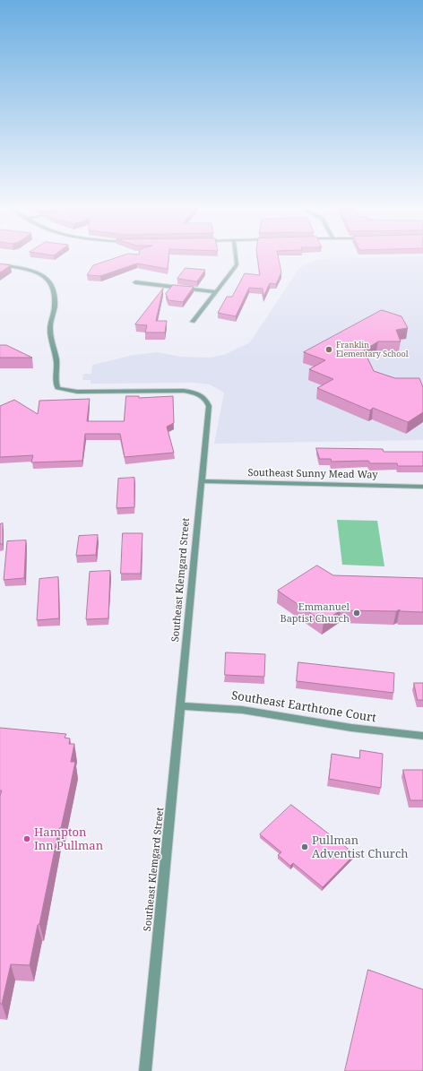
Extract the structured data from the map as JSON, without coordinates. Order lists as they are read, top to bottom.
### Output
{
  "streets": {
    "street": ["Southeast Sunny Mead Way", "Southeast Klemgard Street", "Southeast Earthtone Court"]
  },
  "crossings": [
    ["Southeast Sunny Mead Way", "Southeast Klemgard Street"],
    ["Southeast Klemgard Street", "Southeast Earthtone Court"]
  ],
  "places": [
    "Franklin Elementary School",
    "Emmanuel Baptist Church",
    "Hampton Inn Pullman",
    "Pullman Adventist Church"
  ]
}
